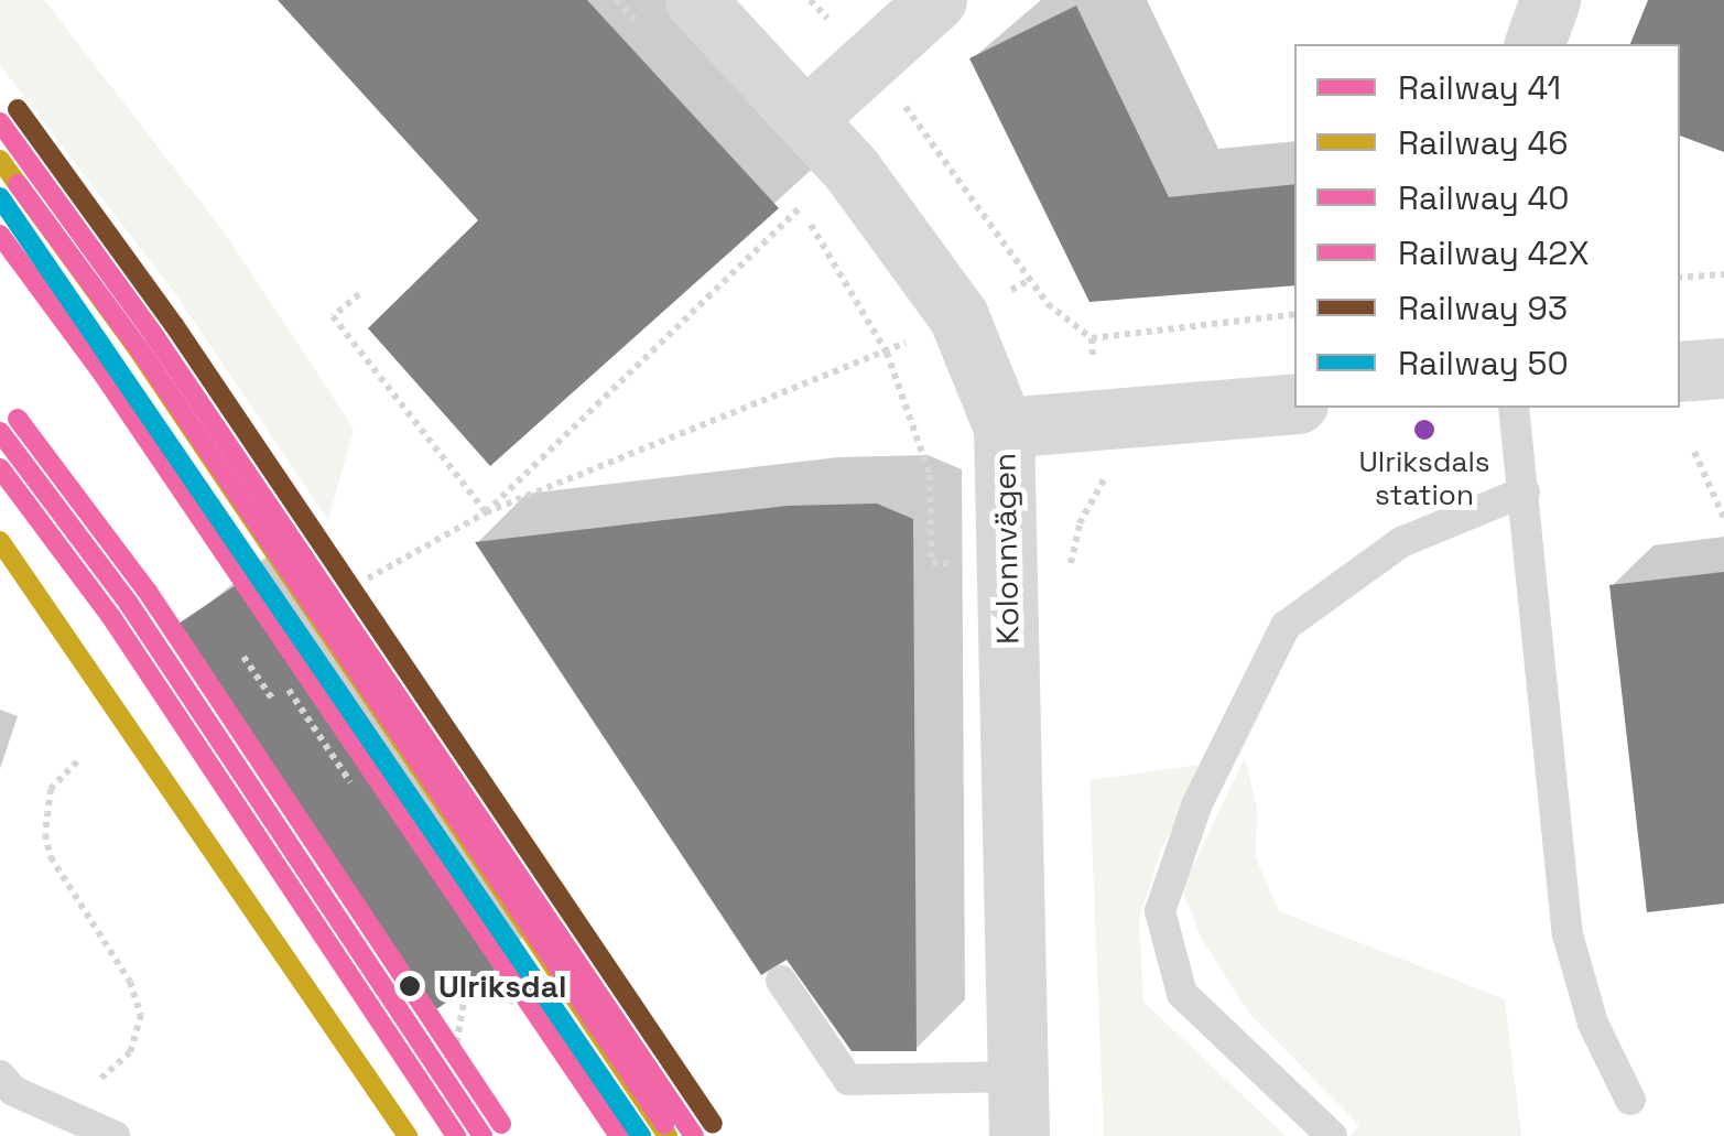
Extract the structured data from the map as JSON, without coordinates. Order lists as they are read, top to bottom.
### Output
{
  "streets": {
    "street": ["Kolonnvägen"]
  },
  "places": ["Ulriksdals station", "Ulriksdal"],
  "lines": [
    "rail line 93",
    "rail line 41",
    "rail line 46",
    "rail line 42X",
    "rail line 50",
    "rail line 40"
  ],
  "legend": [
    "Railway 41",
    "Railway 46",
    "Railway 40",
    "Railway 42X",
    "Railway 93",
    "Railway 50"
  ]
}
